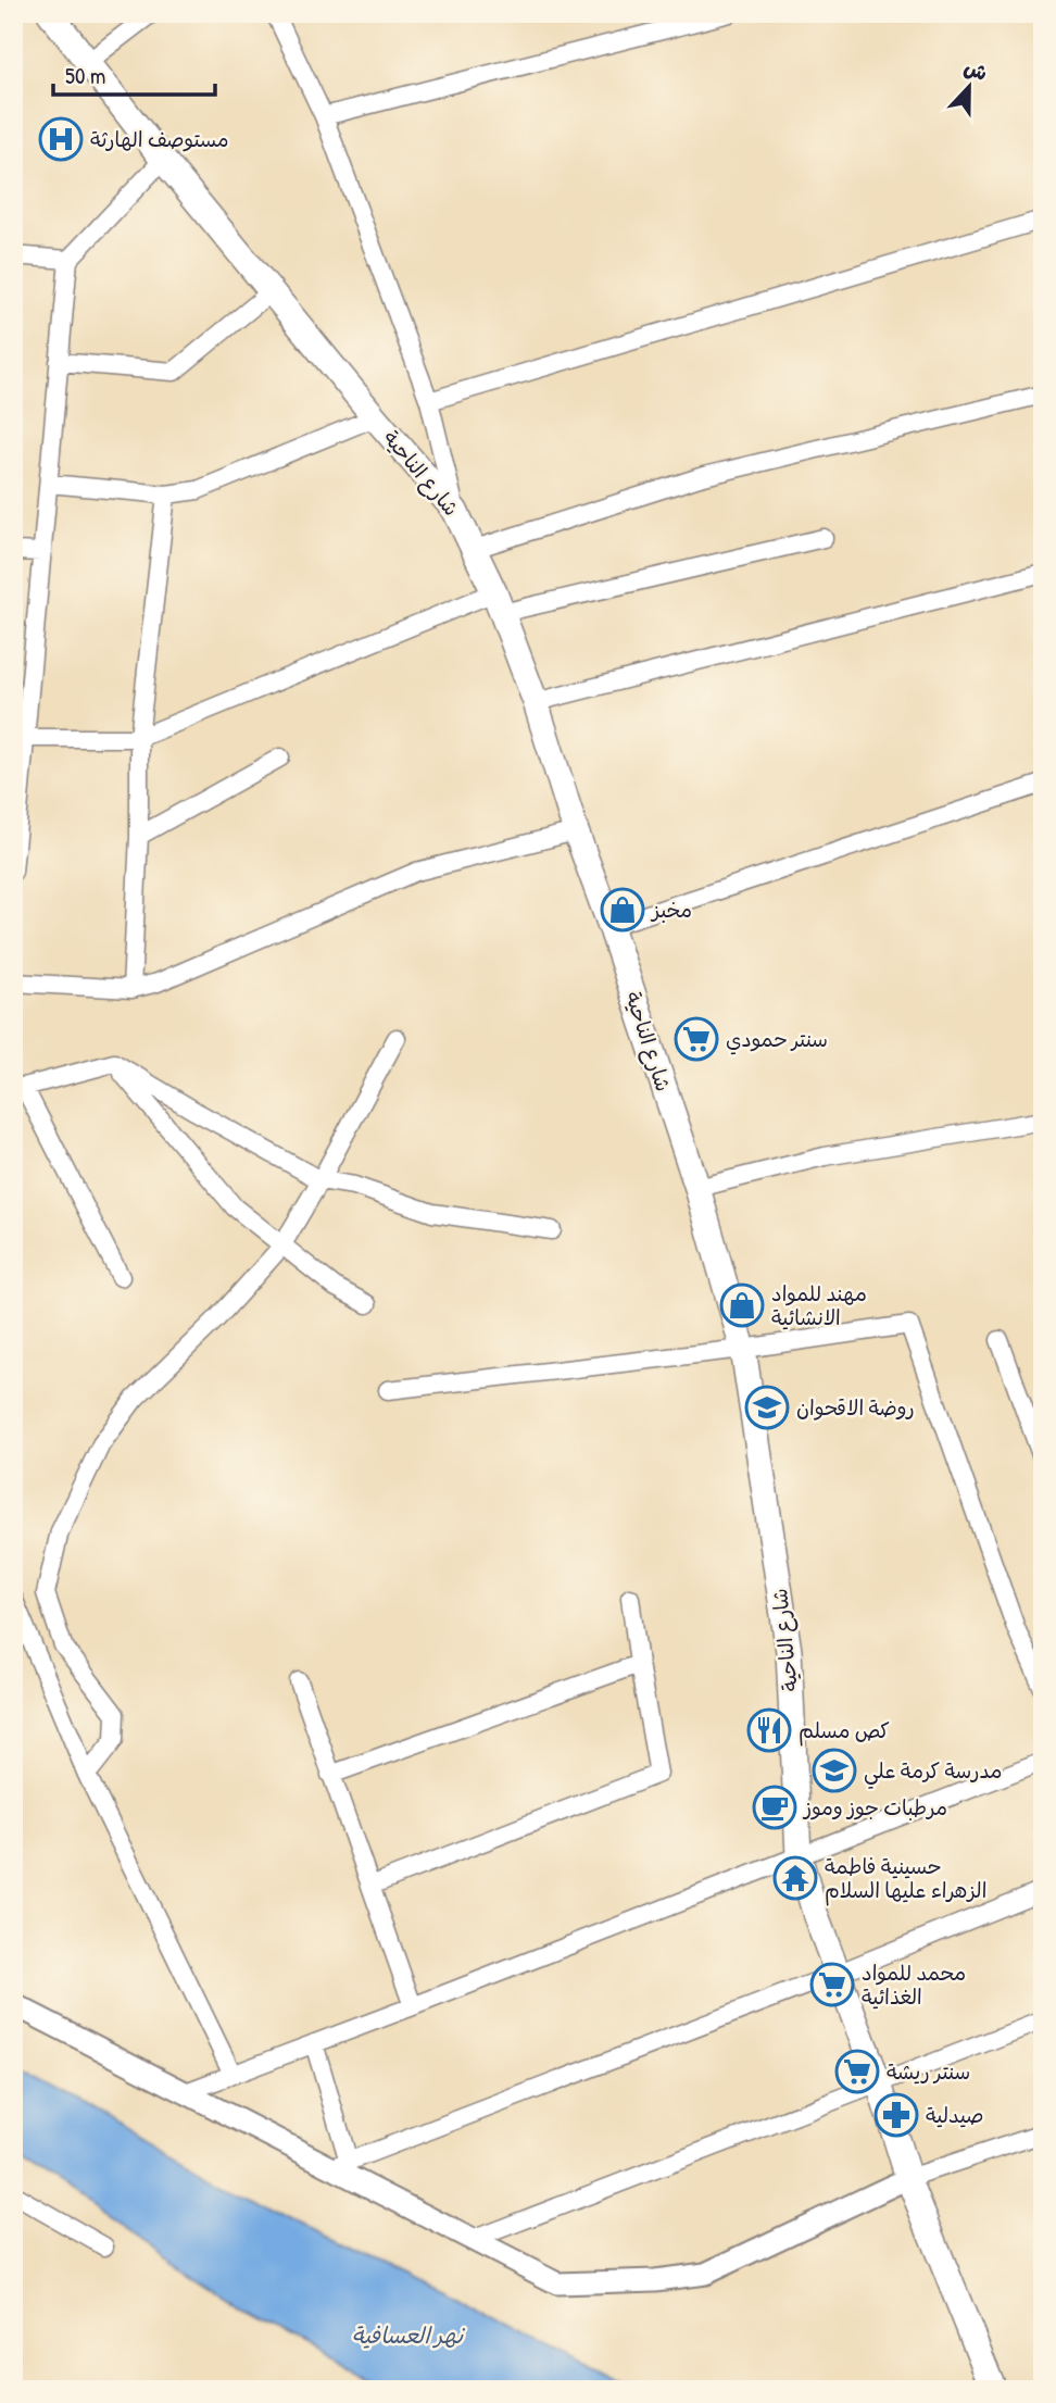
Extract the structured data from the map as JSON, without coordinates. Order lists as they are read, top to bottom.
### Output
{
  "streets": {
    "main road": ["شارع الناحية"]
  },
  "water": ["نهر العسافية"],
  "places": {
    "hospital": ["مستوصف الهارثة"],
    "shop": ["مخبز", "مهند للمواد الانشائية"],
    "supermarket": ["سنتر حمودي", "محمد للمواد الغذائية", "سنتر ريشة"],
    "school or university": ["روضة الاقحوان", "مدرسة كرمة علي"],
    "restaurant": ["كص مسلم"],
    "cafe": ["مرطبات جوز وموز"],
    "temple": ["حسينية فاطمة الزهراء عليها السلام"],
    "pharmacy": ["صيدلية"]
  },
  "scale_bar": "50 m",
  "north": "top"
}
